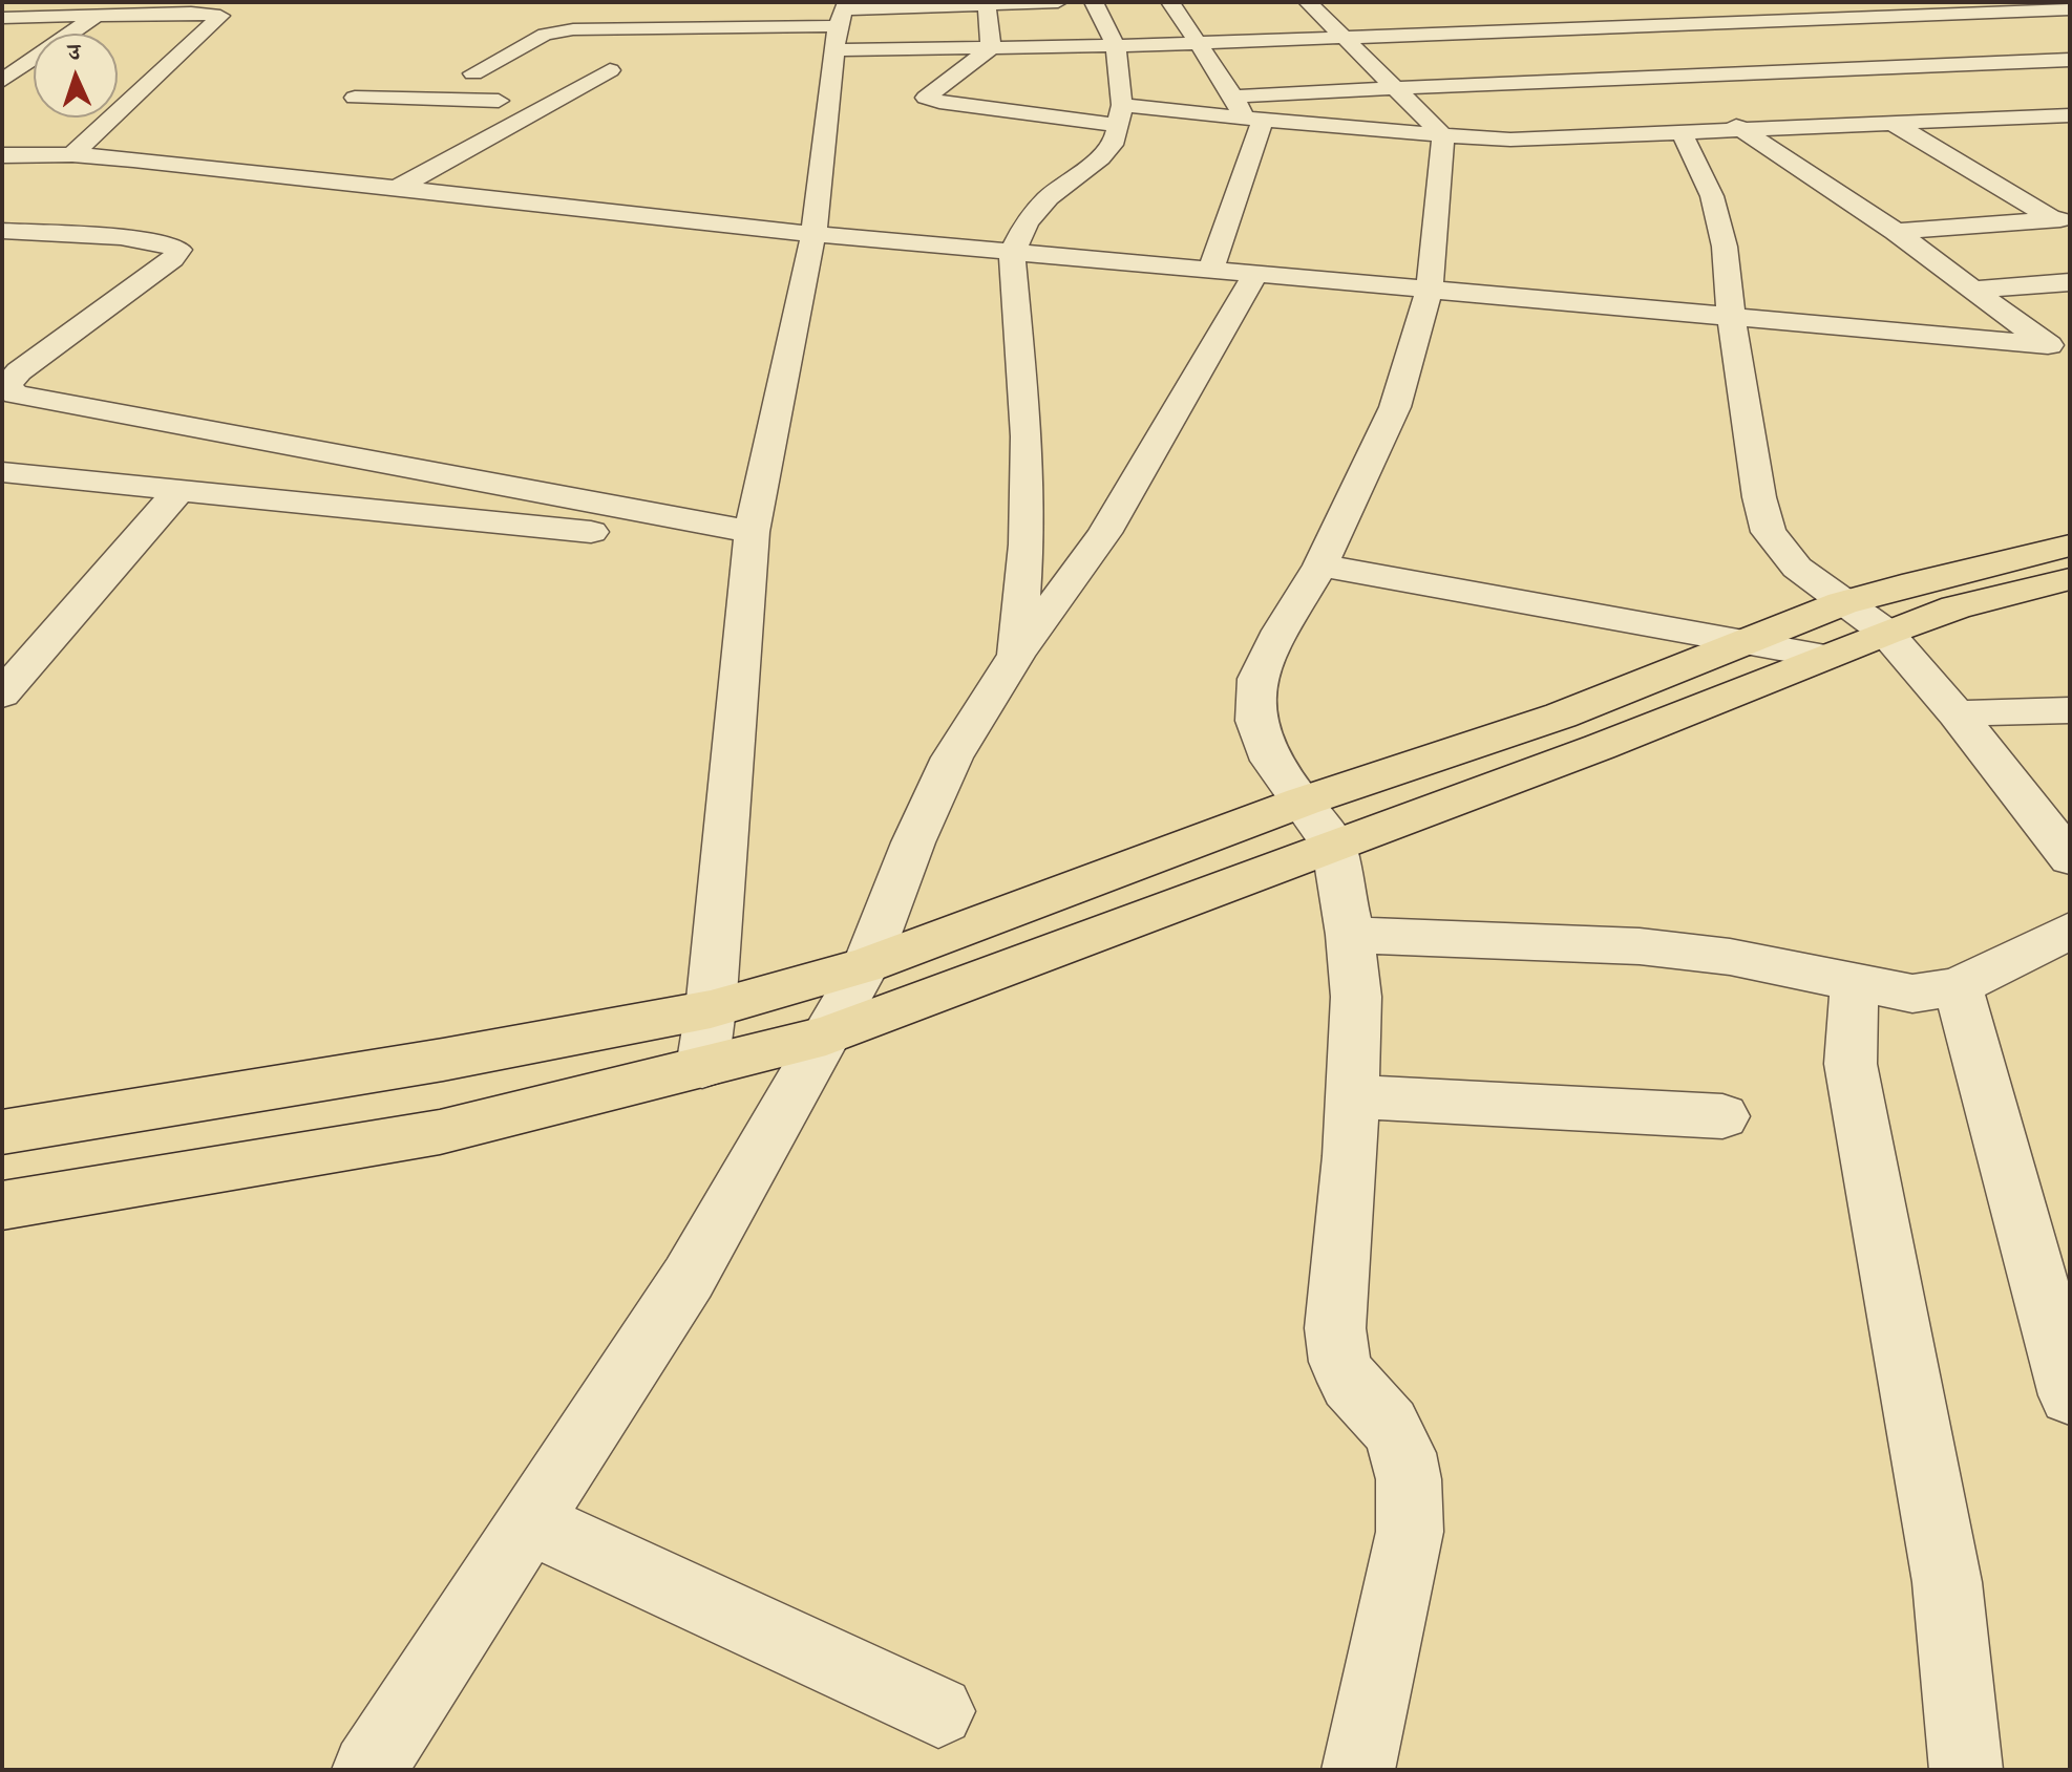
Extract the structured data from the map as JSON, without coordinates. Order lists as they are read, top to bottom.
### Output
{
  "north": "top"
}
